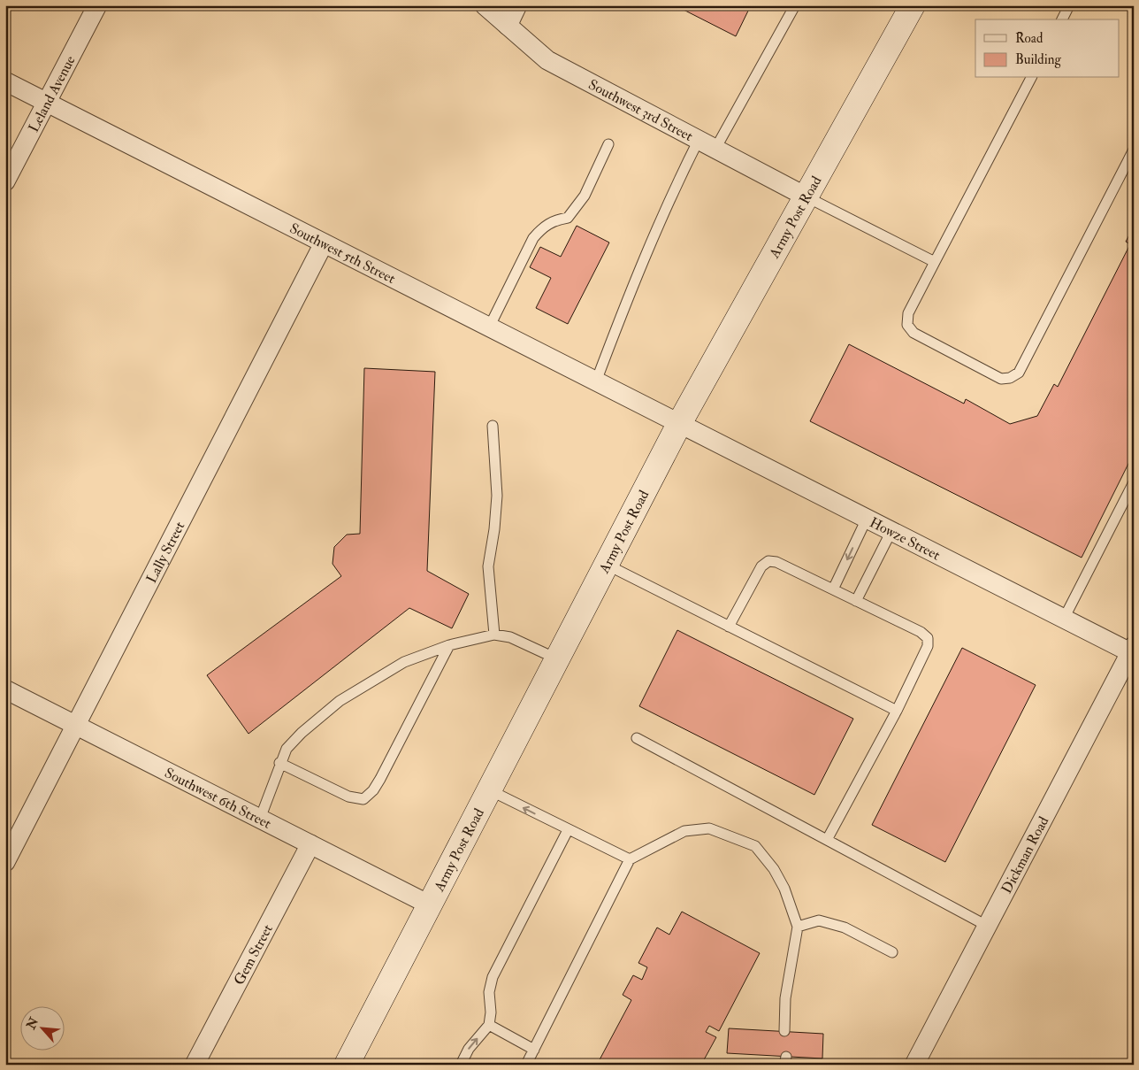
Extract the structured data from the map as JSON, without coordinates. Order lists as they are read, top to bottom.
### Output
{
  "streets": {
    "main road": ["Army Post Road"],
    "street": [
      "Leland Avenue",
      "Southwest 3rd Street",
      "Southwest 5th Street",
      "Howze Street",
      "Lally Street",
      "Southwest 6th Street",
      "Dickman Road",
      "Gem Street"
    ]
  },
  "crossings": [
    ["Leland Avenue", "Southwest 5th Street"],
    ["Southwest 3rd Street", "Army Post Road"],
    ["Army Post Road", "Southwest 5th Street"],
    ["Army Post Road", "Howze Street"],
    ["Army Post Road", "Southwest 6th Street"],
    ["Southwest 5th Street", "Howze Street"],
    ["Southwest 5th Street", "Lally Street"],
    ["Howze Street", "Dickman Road"],
    ["Lally Street", "Southwest 6th Street"],
    ["Southwest 6th Street", "Gem Street"]
  ],
  "legend": ["Road", "Building"],
  "north": "top left"
}
